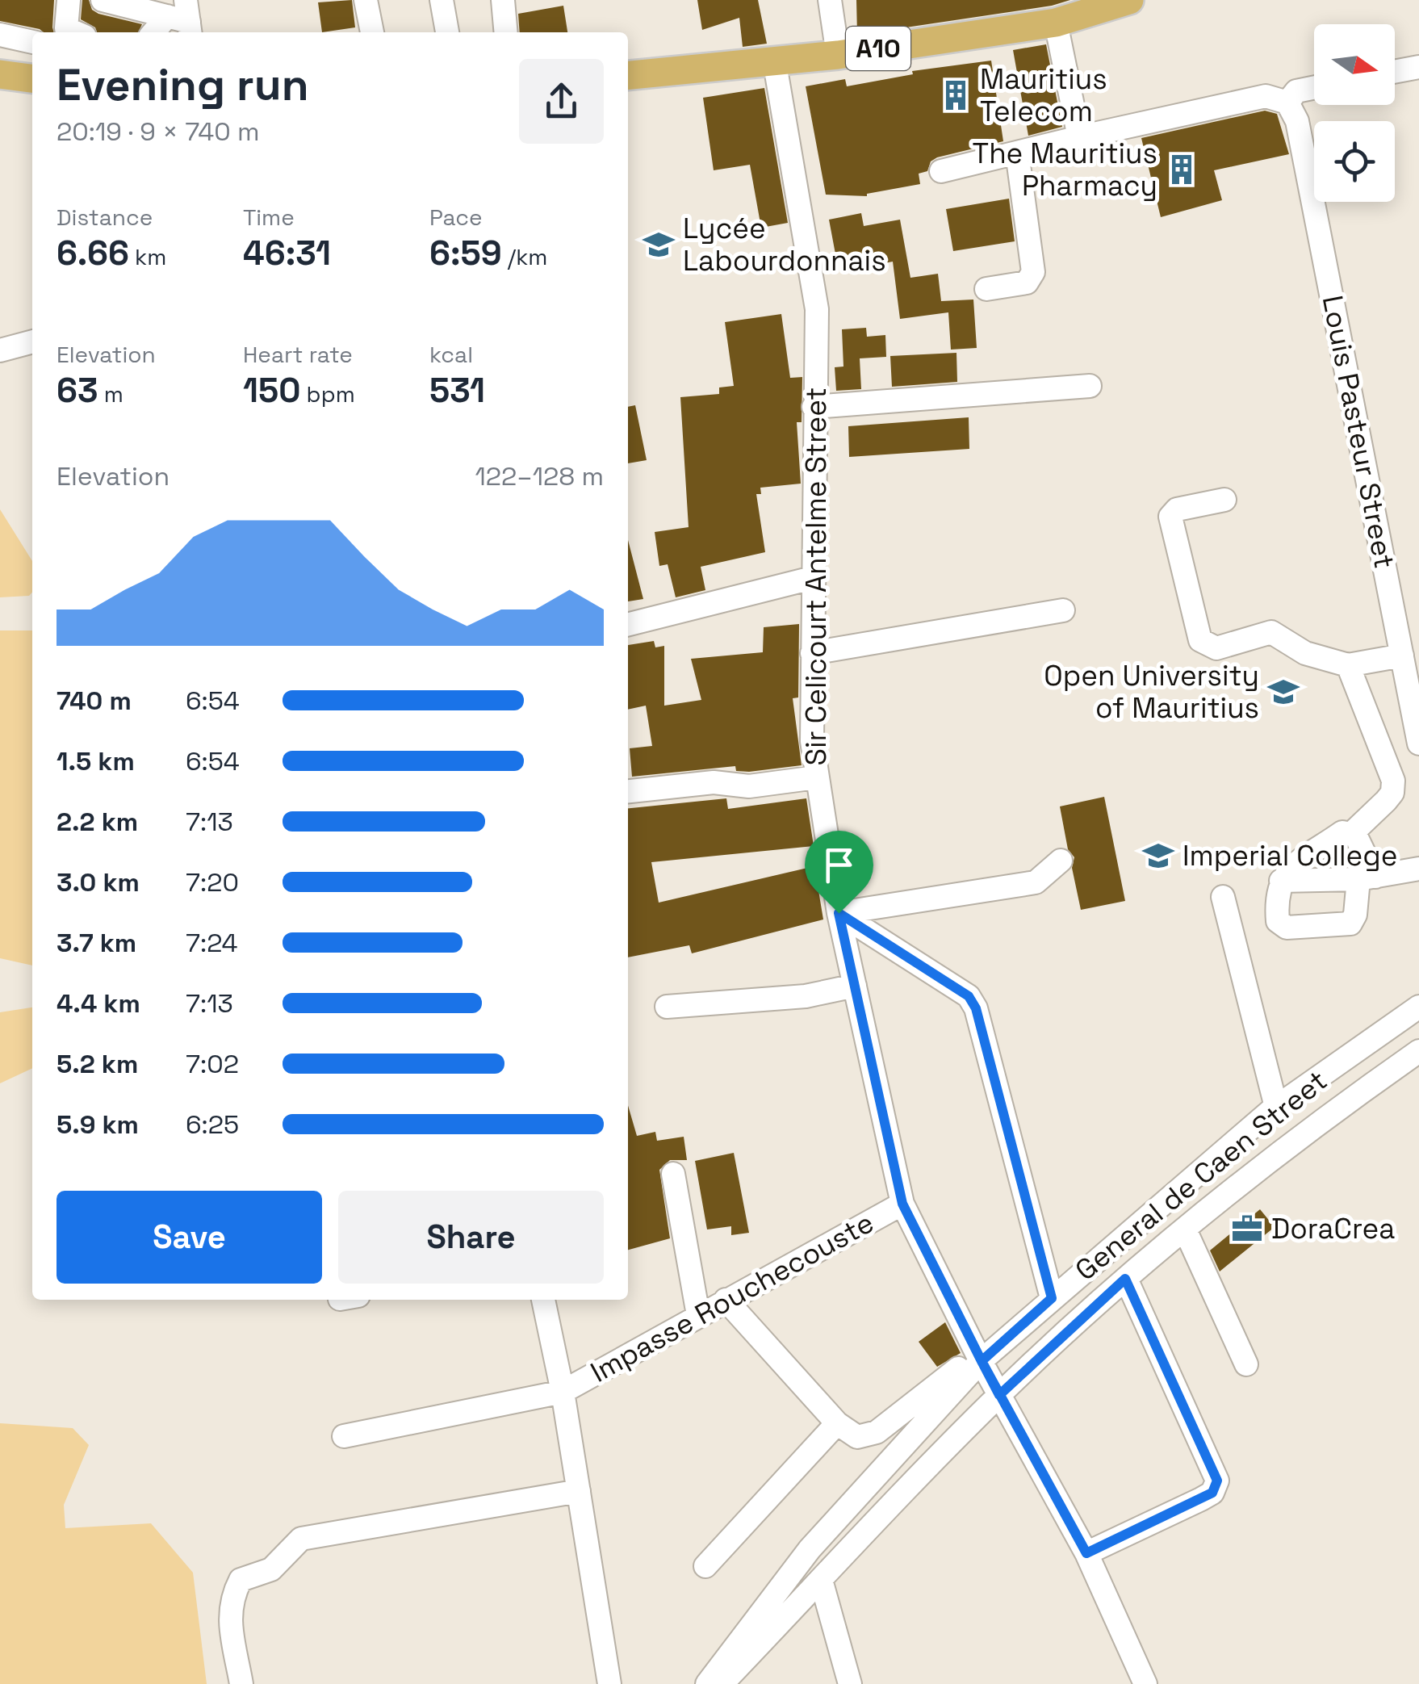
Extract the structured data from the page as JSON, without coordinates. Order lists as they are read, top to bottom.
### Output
{
  "streets": {
    "main road": ["A10"],
    "street": [
      "Louis Pasteur Street",
      "Sir Celicourt Antelme Street",
      "General de Caen Street",
      "Impasse Rouchecouste"
    ]
  },
  "crossings": [
    ["A10", "Sir Celicourt Antelme Street"],
    ["Sir Celicourt Antelme Street", "General de Caen Street"],
    ["Sir Celicourt Antelme Street", "Impasse Rouchecouste"]
  ],
  "places": {
    "building": ["Mauritius Telecom", "The Mauritius Pharmacy"],
    "school or university": ["Lycée Labourdonnais", "Open University of Mauritius", "Imperial College"],
    "office": ["DoraCrea"]
  },
  "north": "right",
  "page": {
    "heading": ["Evening run", "20:19 · 9 × 740 m"],
    "stats": [
      ["Distance", "6.66 km"],
      ["Time", "46:31"],
      ["Pace", "6:59 /km"],
      ["Elevation", "63 m"],
      ["Heart rate", "150 bpm"],
      ["kcal", "531"]
    ],
    "chart": ["Elevation", "122–128 m"],
    "list": [
      {
        "name": "740 m",
        "note": "6:54"
      },
      {
        "name": "1.5 km",
        "note": "6:54"
      },
      {
        "name": "2.2 km",
        "note": "7:13"
      },
      {
        "name": "3.0 km",
        "note": "7:20"
      },
      {
        "name": "3.7 km",
        "note": "7:24"
      },
      {
        "name": "4.4 km",
        "note": "7:13"
      },
      {
        "name": "5.2 km",
        "note": "7:02"
      },
      {
        "name": "5.9 km",
        "note": "6:25"
      }
    ],
    "buttons": ["Save", "Share"]
  }
}
